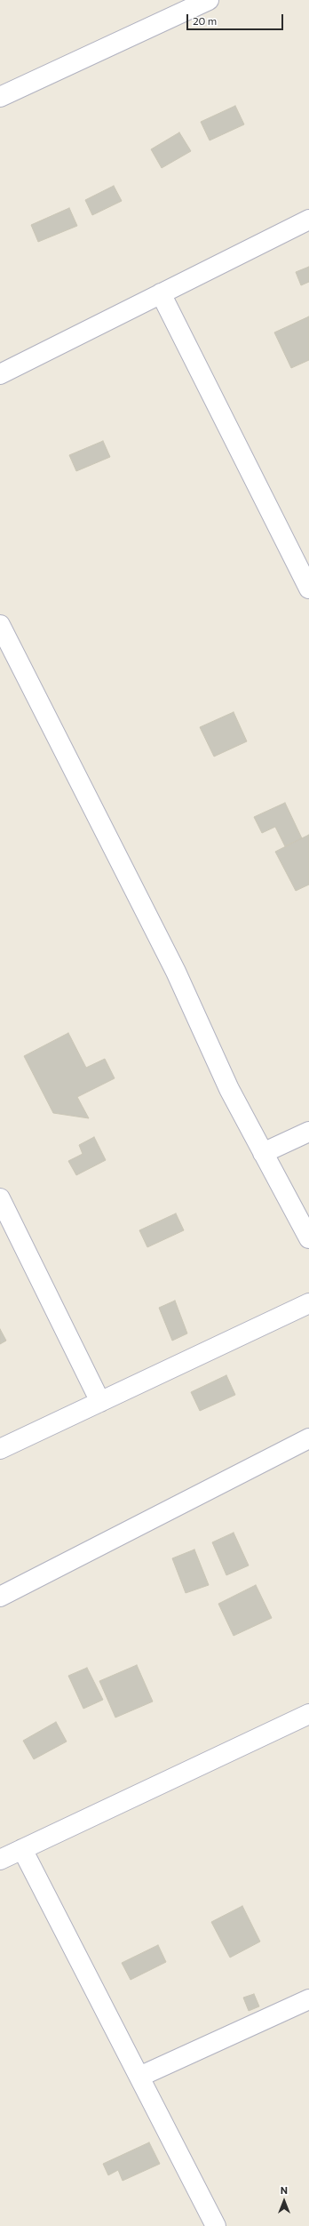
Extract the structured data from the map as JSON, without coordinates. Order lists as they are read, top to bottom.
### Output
{
  "scale_bar": "20 m",
  "north": "top"
}
